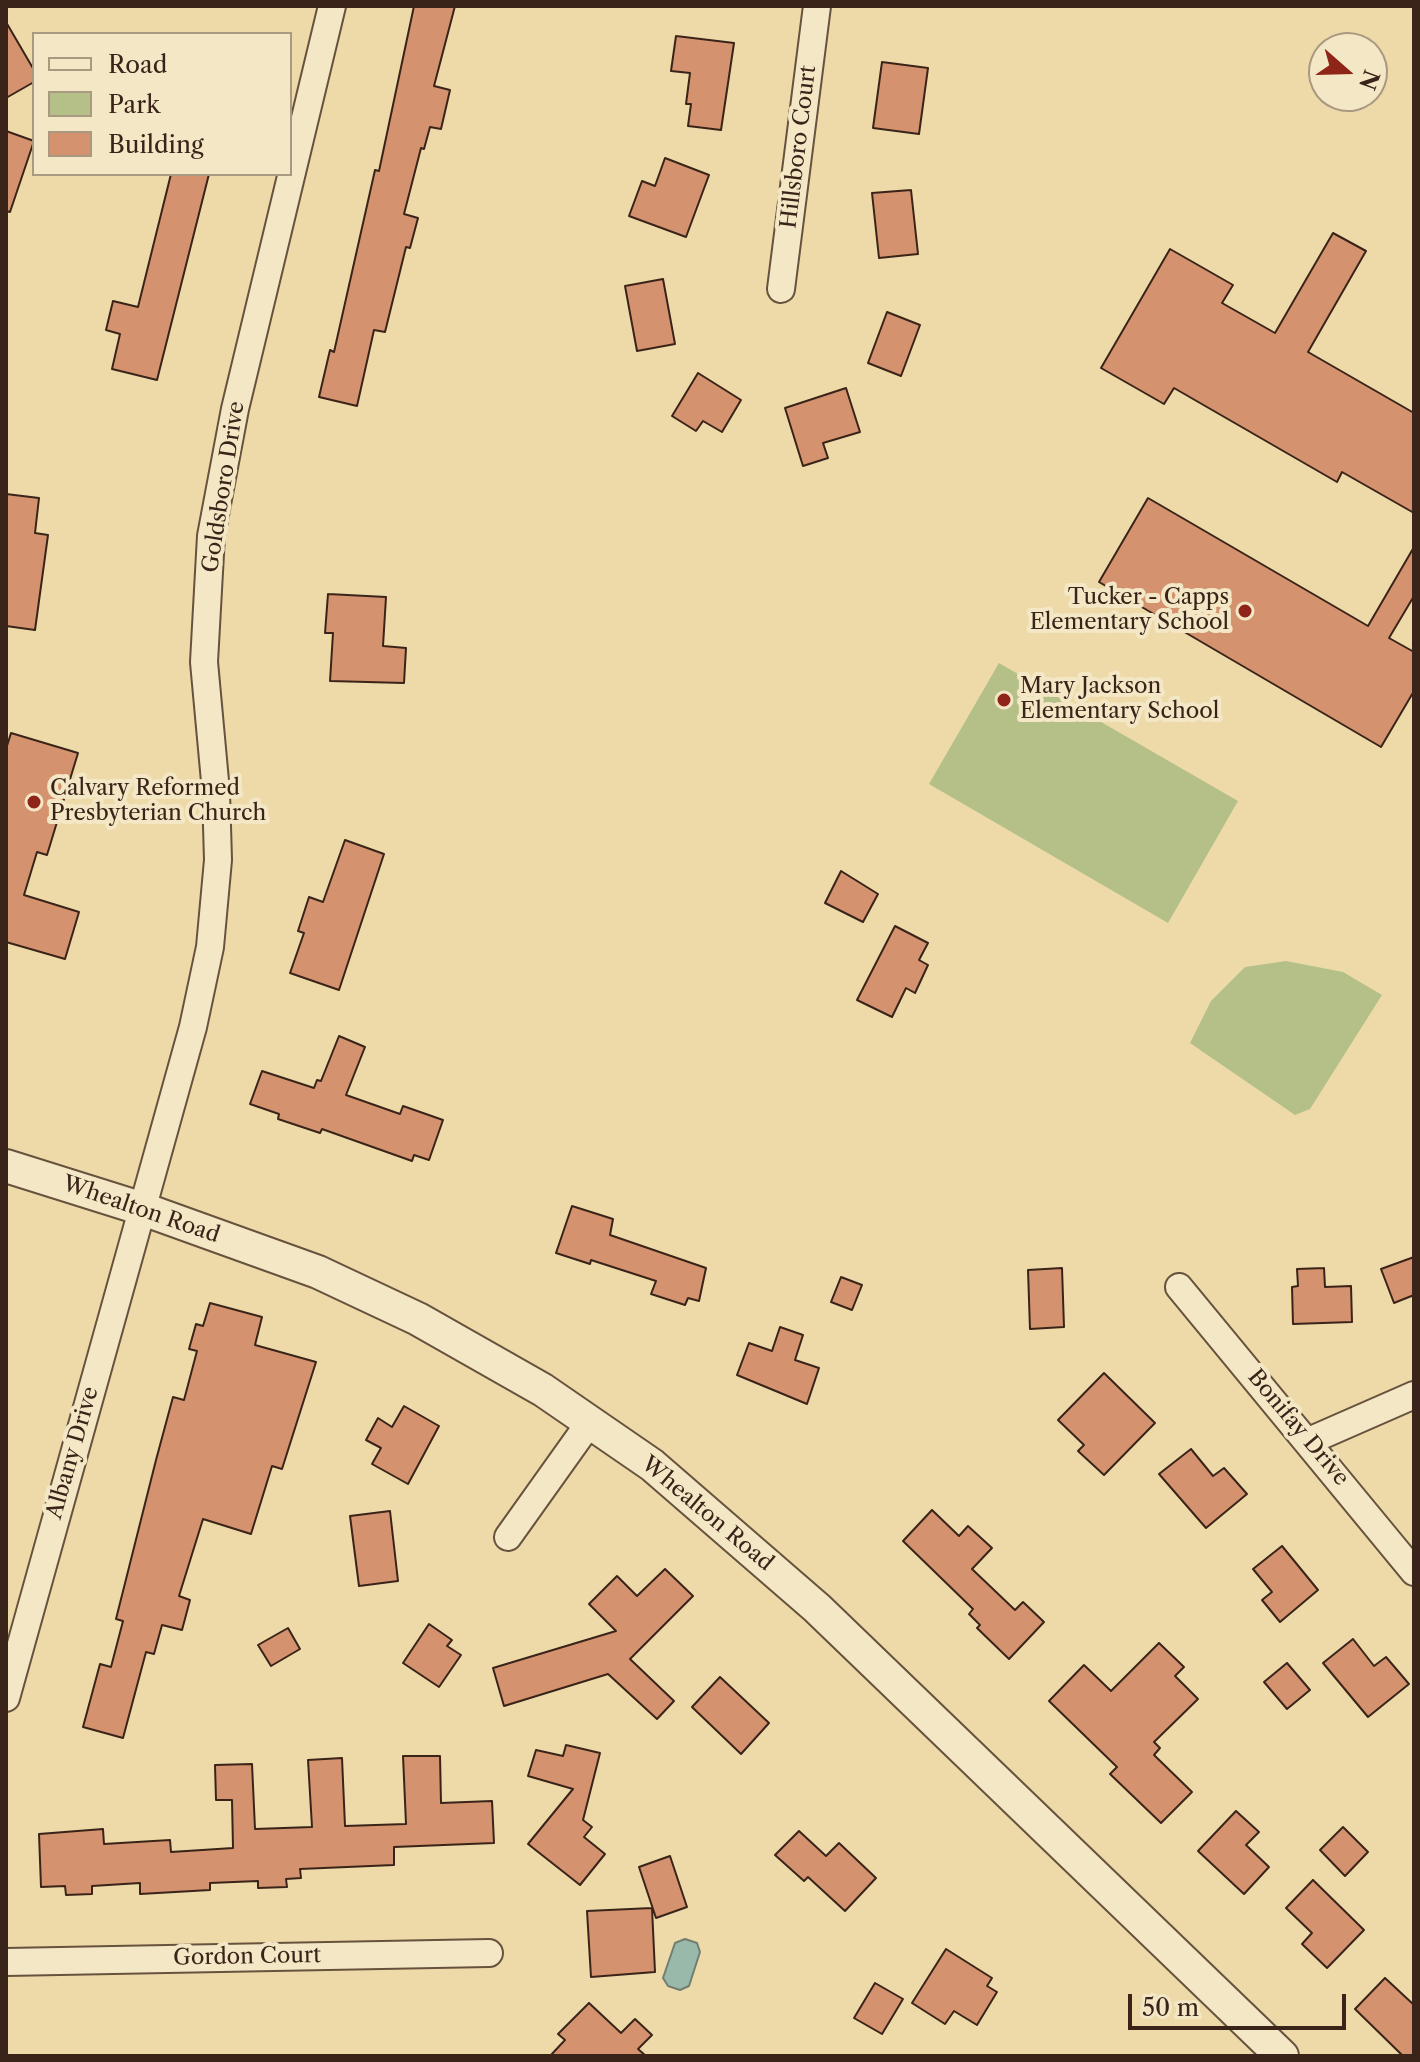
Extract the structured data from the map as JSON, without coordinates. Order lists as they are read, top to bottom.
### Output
{
  "streets": {
    "street": [
      "Hillsboro Court",
      "Goldsboro Drive",
      "Whealton Road",
      "Bonifay Drive",
      "Albany Drive",
      "Gordon Court"
    ]
  },
  "crossings": [
    ["Goldsboro Drive", "Whealton Road"],
    ["Goldsboro Drive", "Albany Drive"],
    ["Whealton Road", "Albany Drive"]
  ],
  "places": ["Tucker - Capps Elementary School", "Mary Jackson Elementary School", "Calvary Reformed Presbyterian Church"],
  "legend": ["Road", "Park", "Building"],
  "scale_bar": "50 m",
  "north": "right"
}
